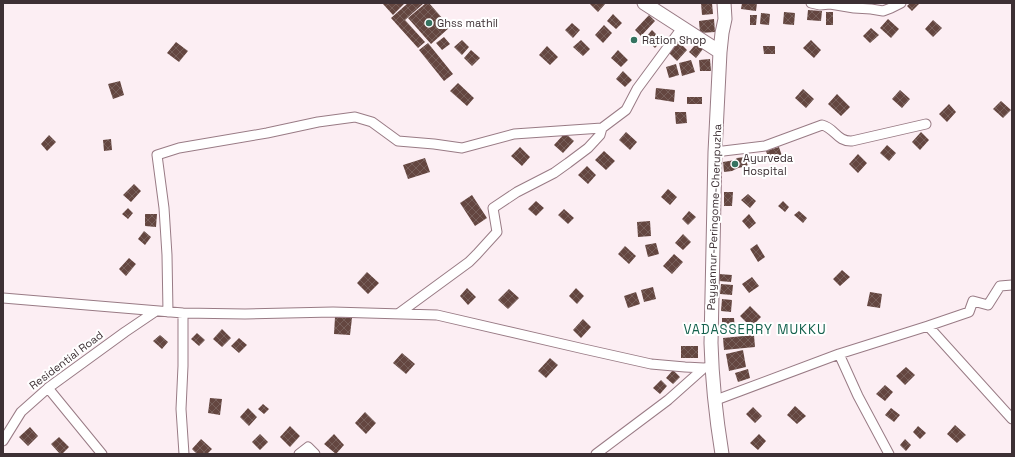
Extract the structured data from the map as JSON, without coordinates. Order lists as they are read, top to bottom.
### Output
{
  "streets": {
    "main road": ["Payyannur-Peringome-Cherupuzha"],
    "street": ["Residential Road"]
  },
  "districts": ["VADASSERRY MUKKU"],
  "places": ["Ghss mathil", "Ration Shop", "Ayurveda Hospital"]
}
